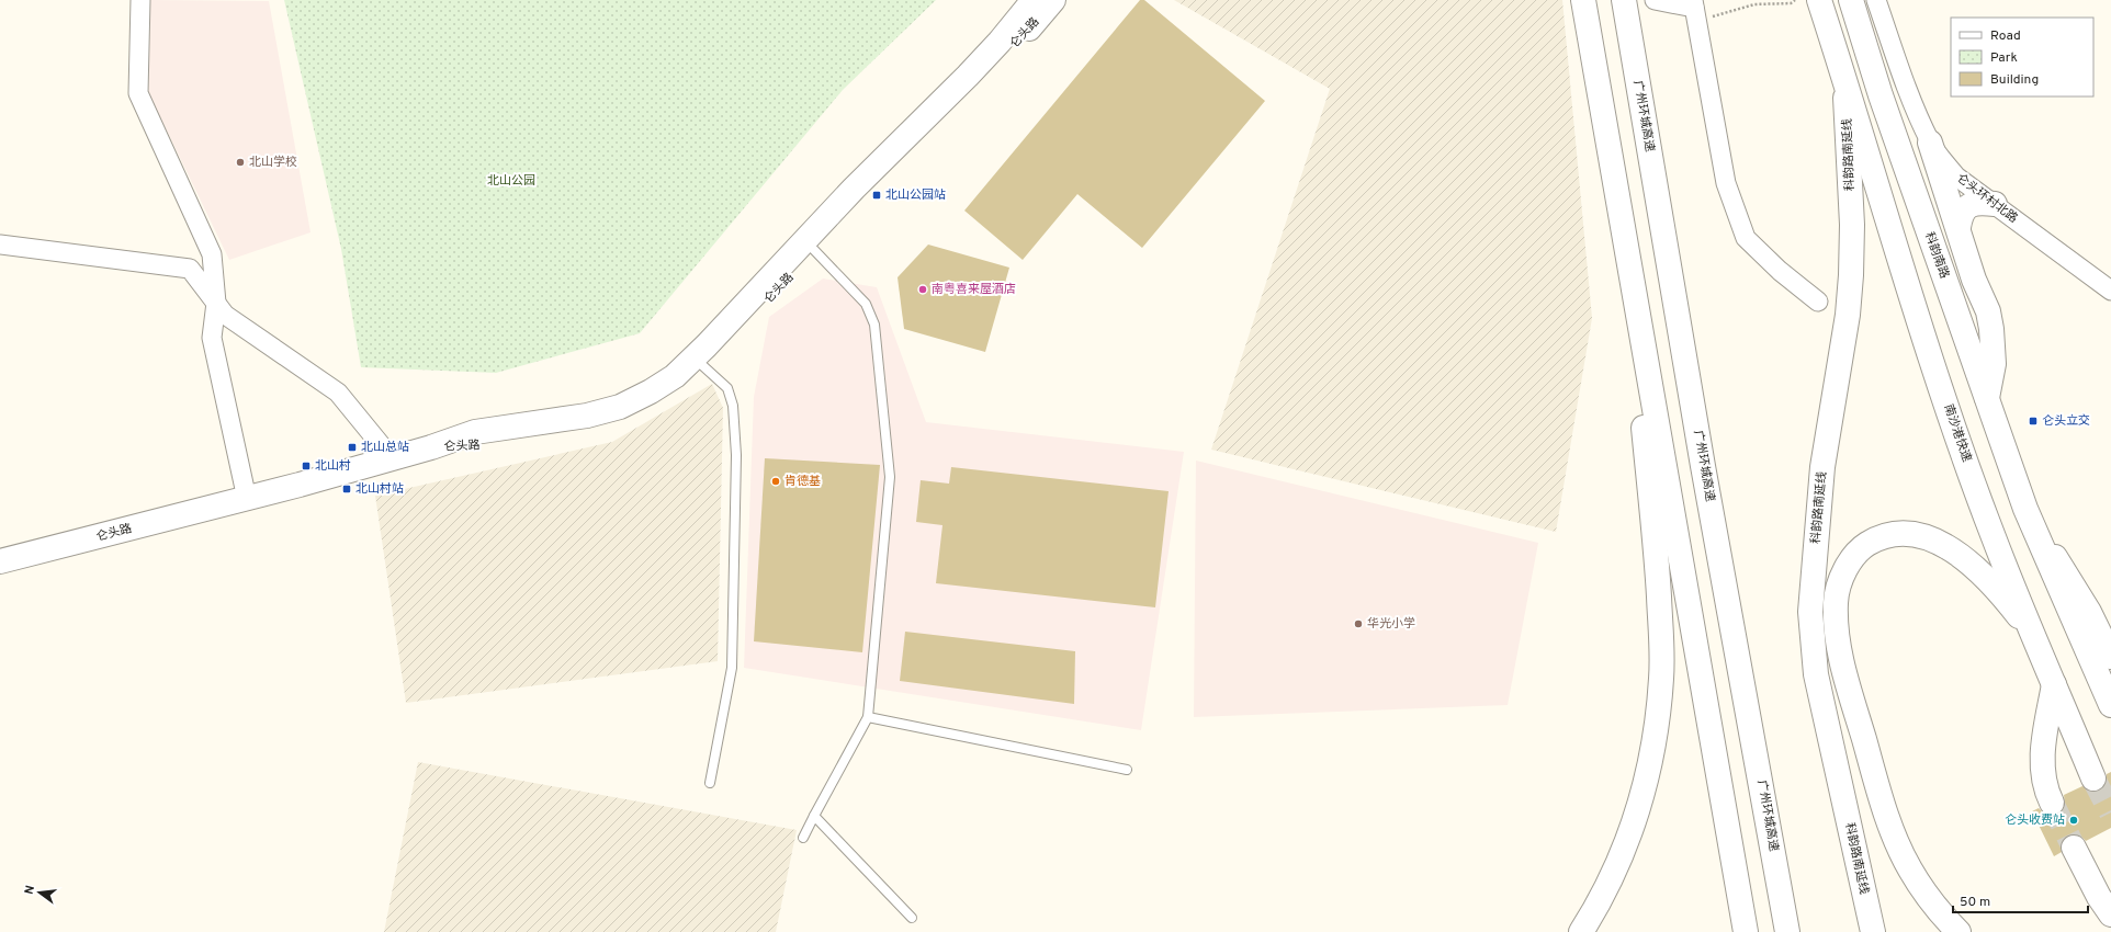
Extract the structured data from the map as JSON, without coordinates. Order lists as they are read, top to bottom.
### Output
{
  "streets": {
    "main road": [
      "仑头路",
      "广州环城高速",
      "科韵路南延线",
      "科韵南路",
      "南沙港快速"
    ],
    "street": ["仑头环村北路"]
  },
  "crossings": [
    ["科韵路南延线", "南沙港快速"]
  ],
  "parks": ["北山公园"],
  "places": {
    "other": [
      "北山学校",
      "南粤喜来屋酒店",
      "肯德基",
      "华光小学",
      "仑头收费站"
    ],
    "transit": [
      "北山公园站",
      "仑头立交",
      "北山总站",
      "北山村",
      "北山村站"
    ]
  },
  "legend": ["Road", "Park", "Building"],
  "scale_bar": "50 m",
  "north": "left"
}
